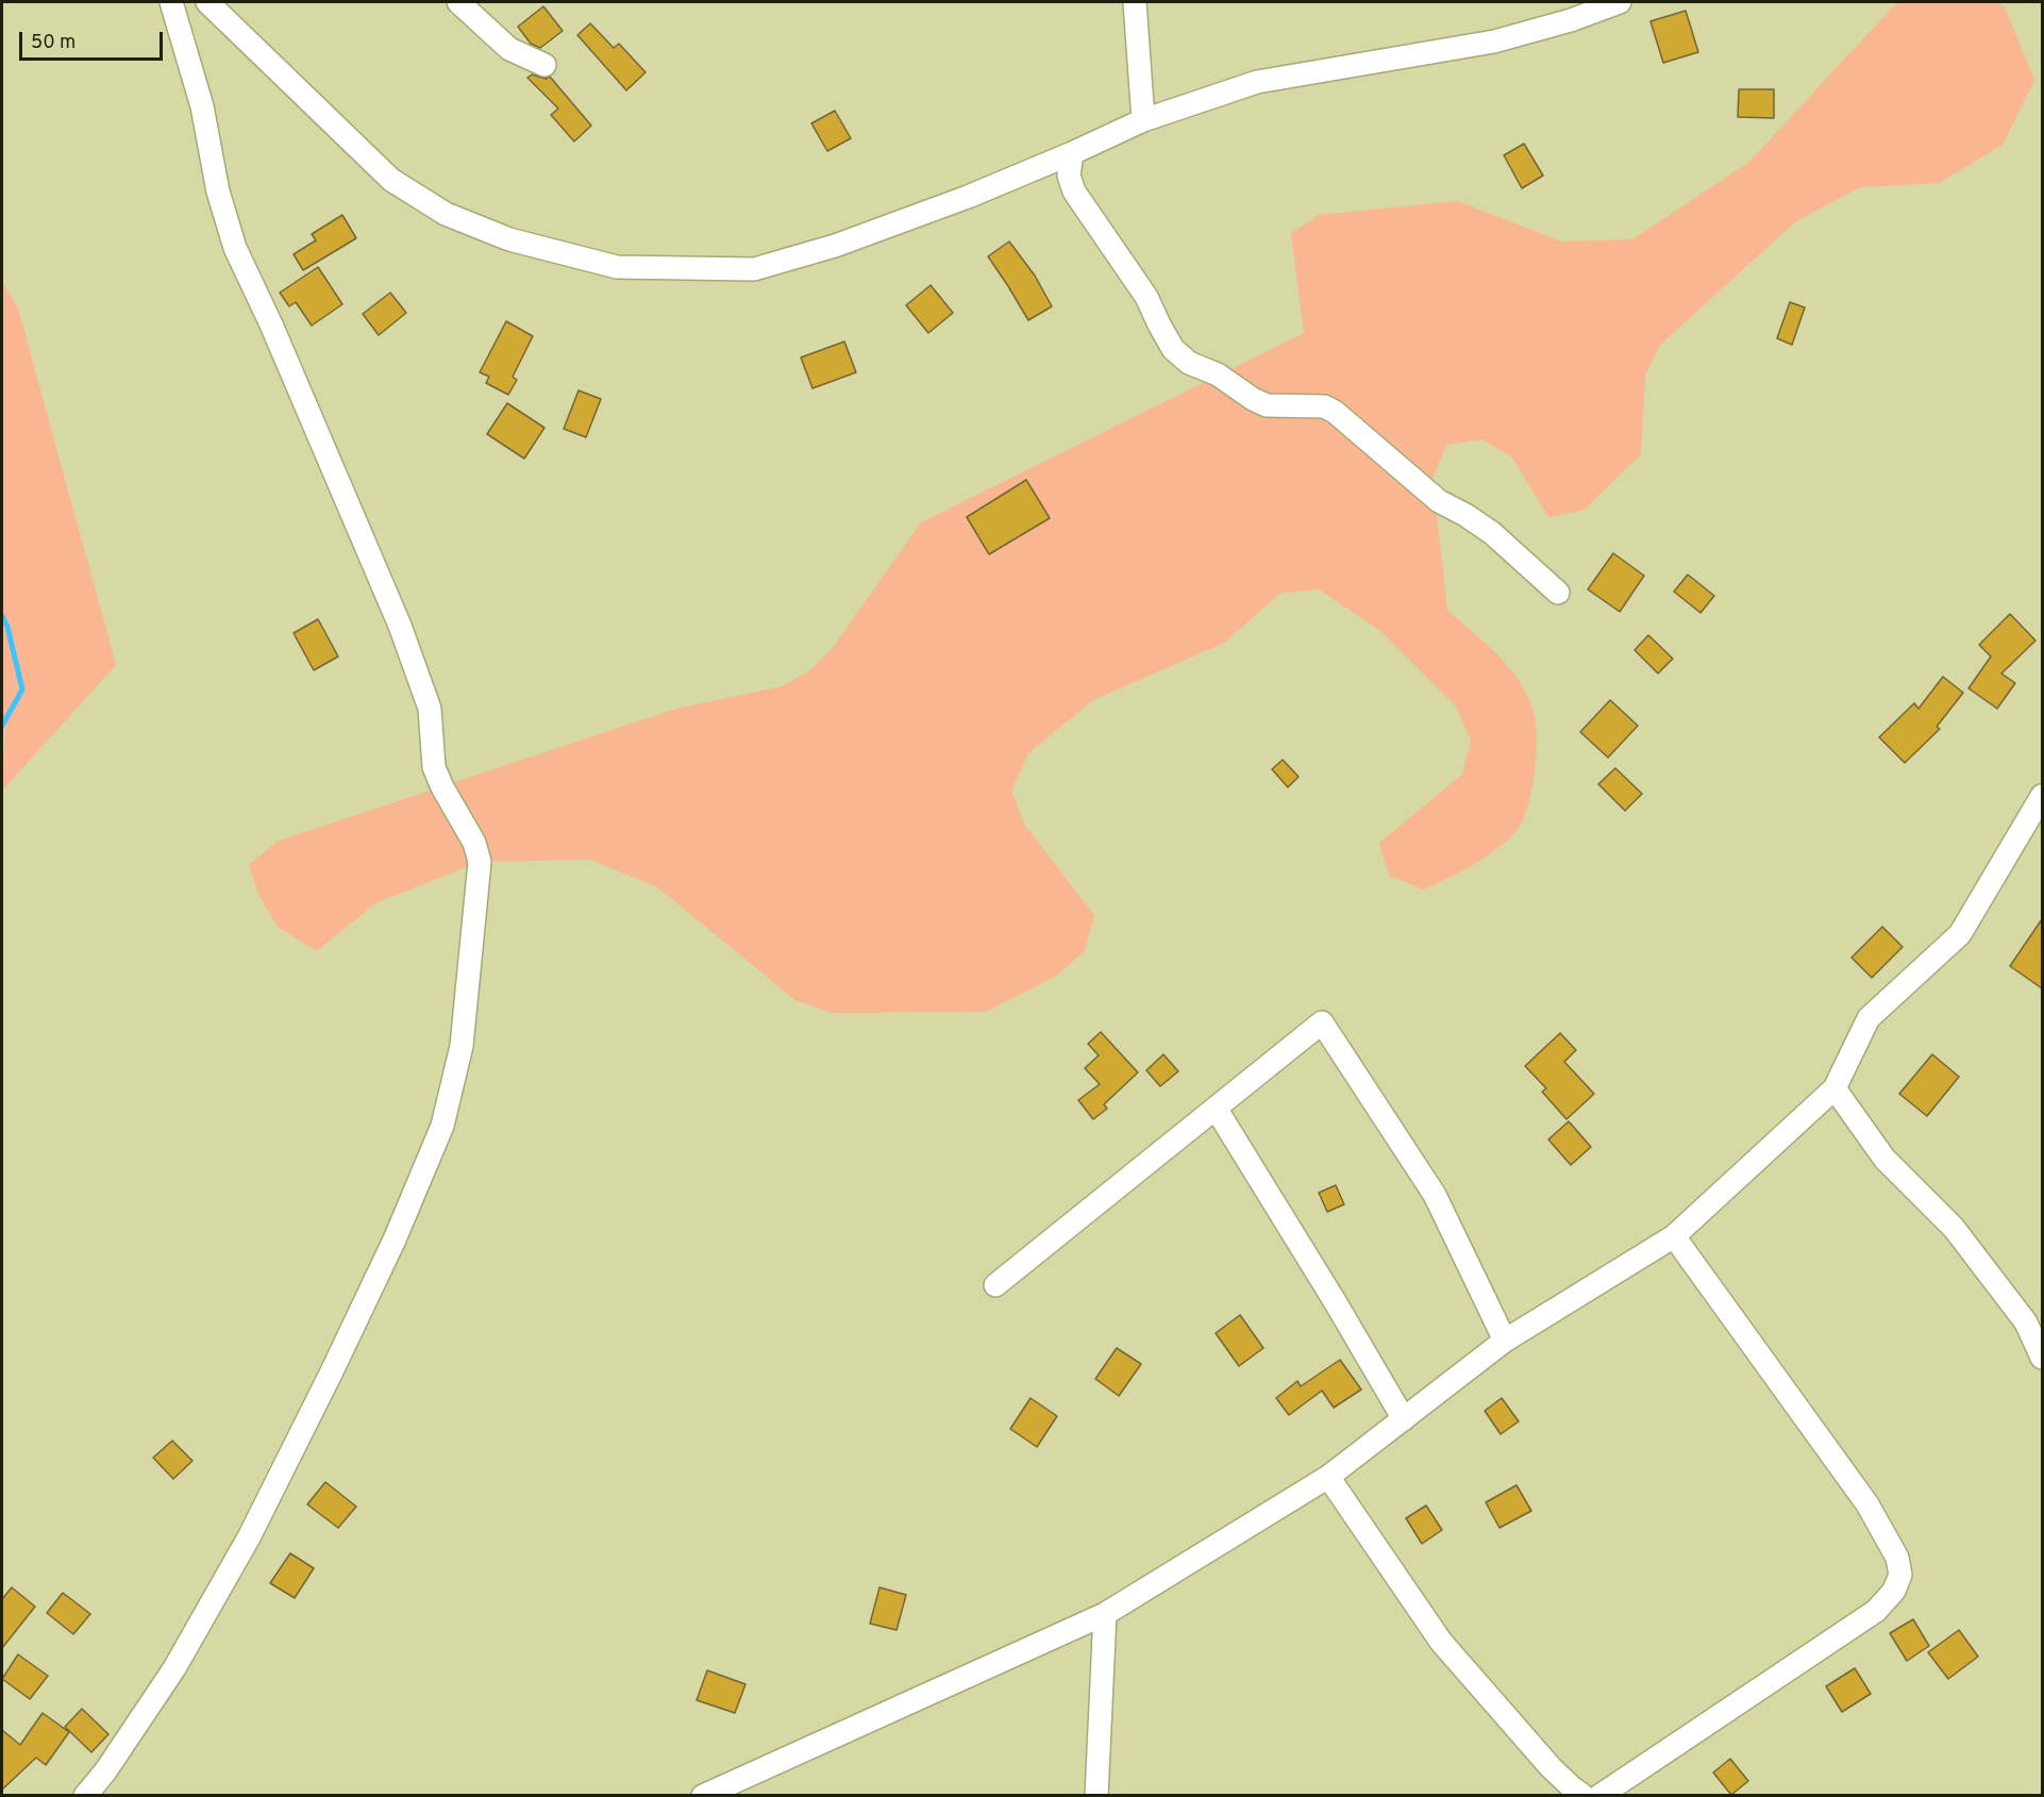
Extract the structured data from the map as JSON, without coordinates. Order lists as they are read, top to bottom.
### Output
{
  "scale_bar": "50 m"
}
